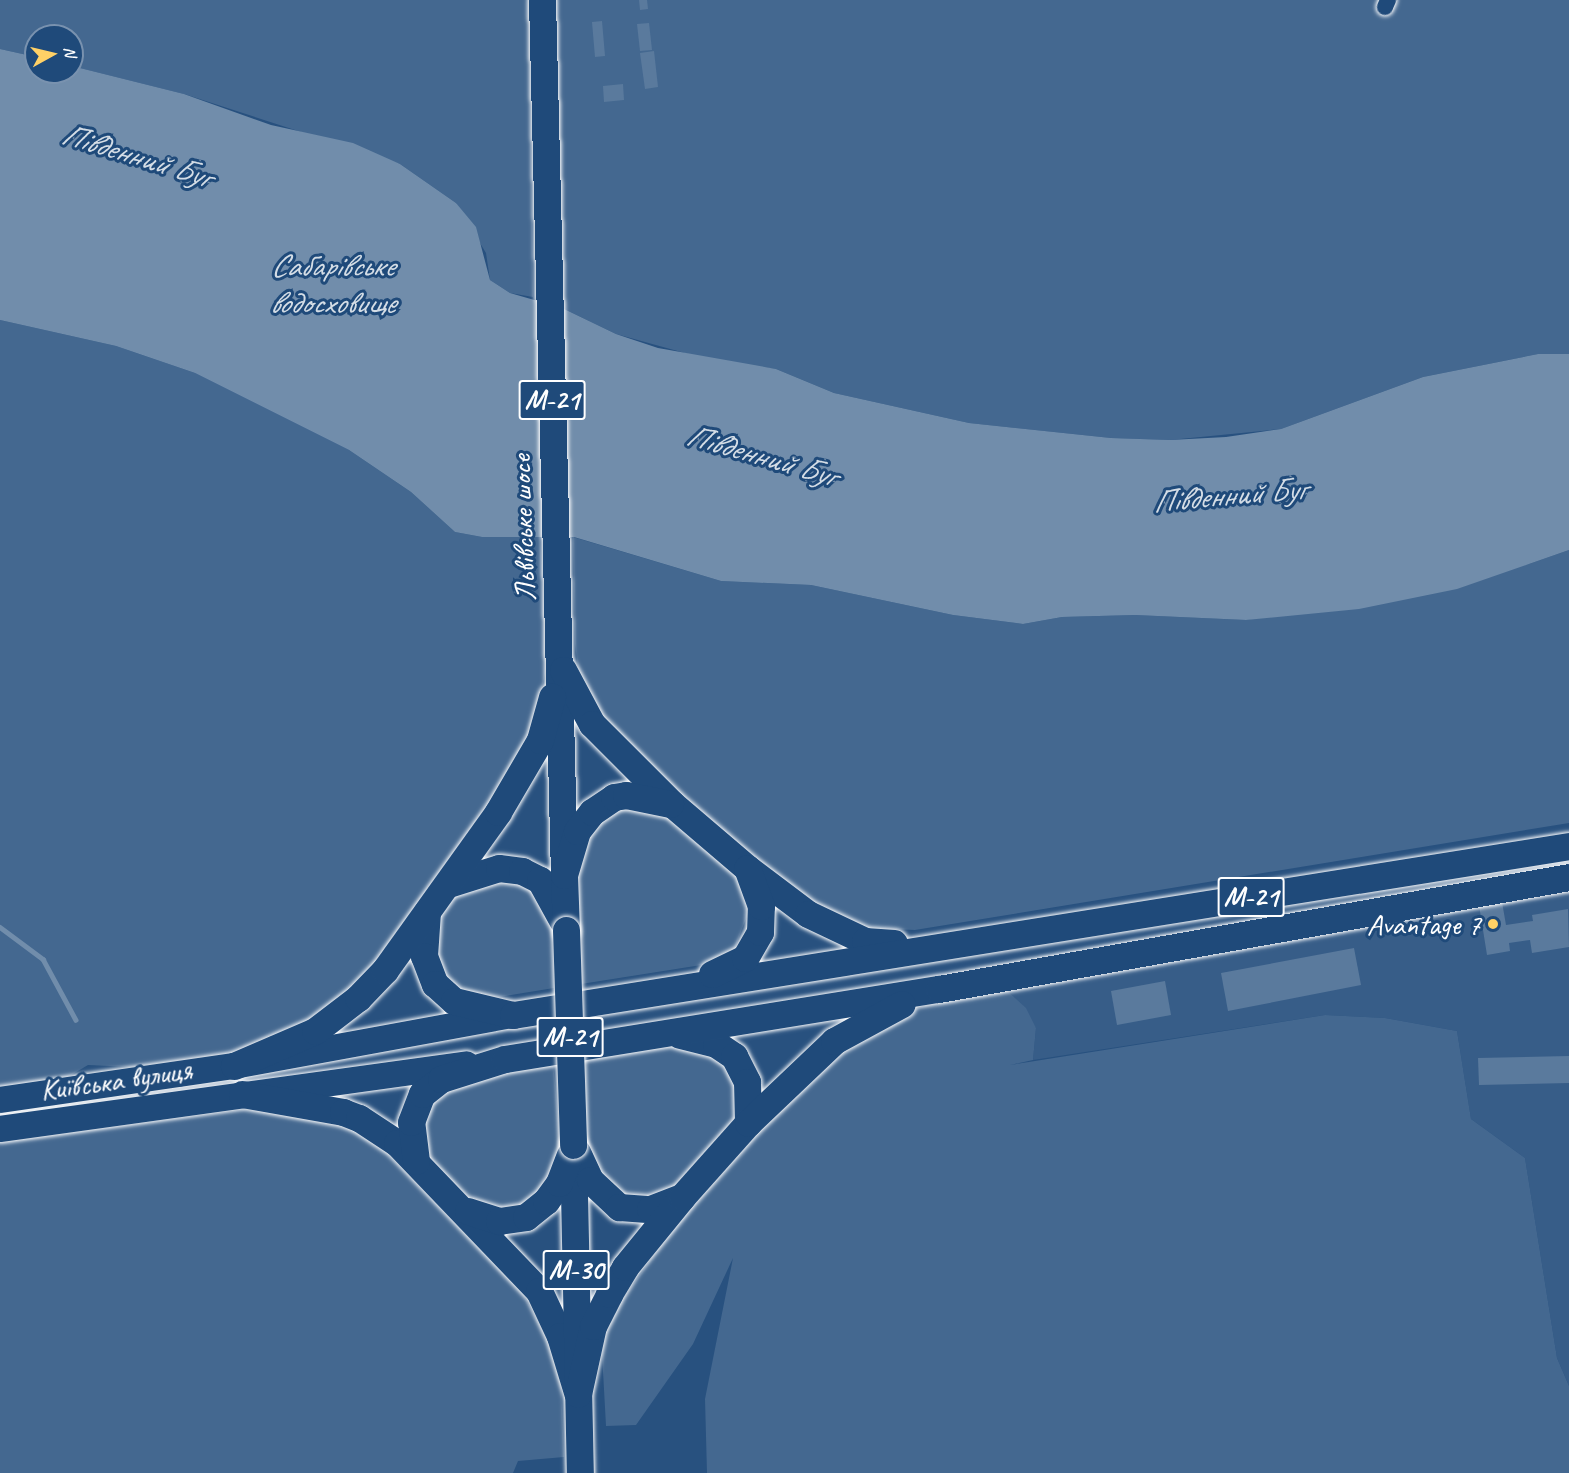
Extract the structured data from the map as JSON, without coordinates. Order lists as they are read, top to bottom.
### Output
{
  "streets": {
    "highway": ["М-21", "Львівське шосе", "М-30"],
    "main road": ["Київська вулиця"]
  },
  "crossings": [
    ["М-21", "Львівське шосе"],
    ["М-21", "Київська вулиця"],
    ["М-21", "М-30"]
  ],
  "water": ["Південний Буг", "Сабарівське водосховище"],
  "places": ["Avantage 7"],
  "north": "right"
}
